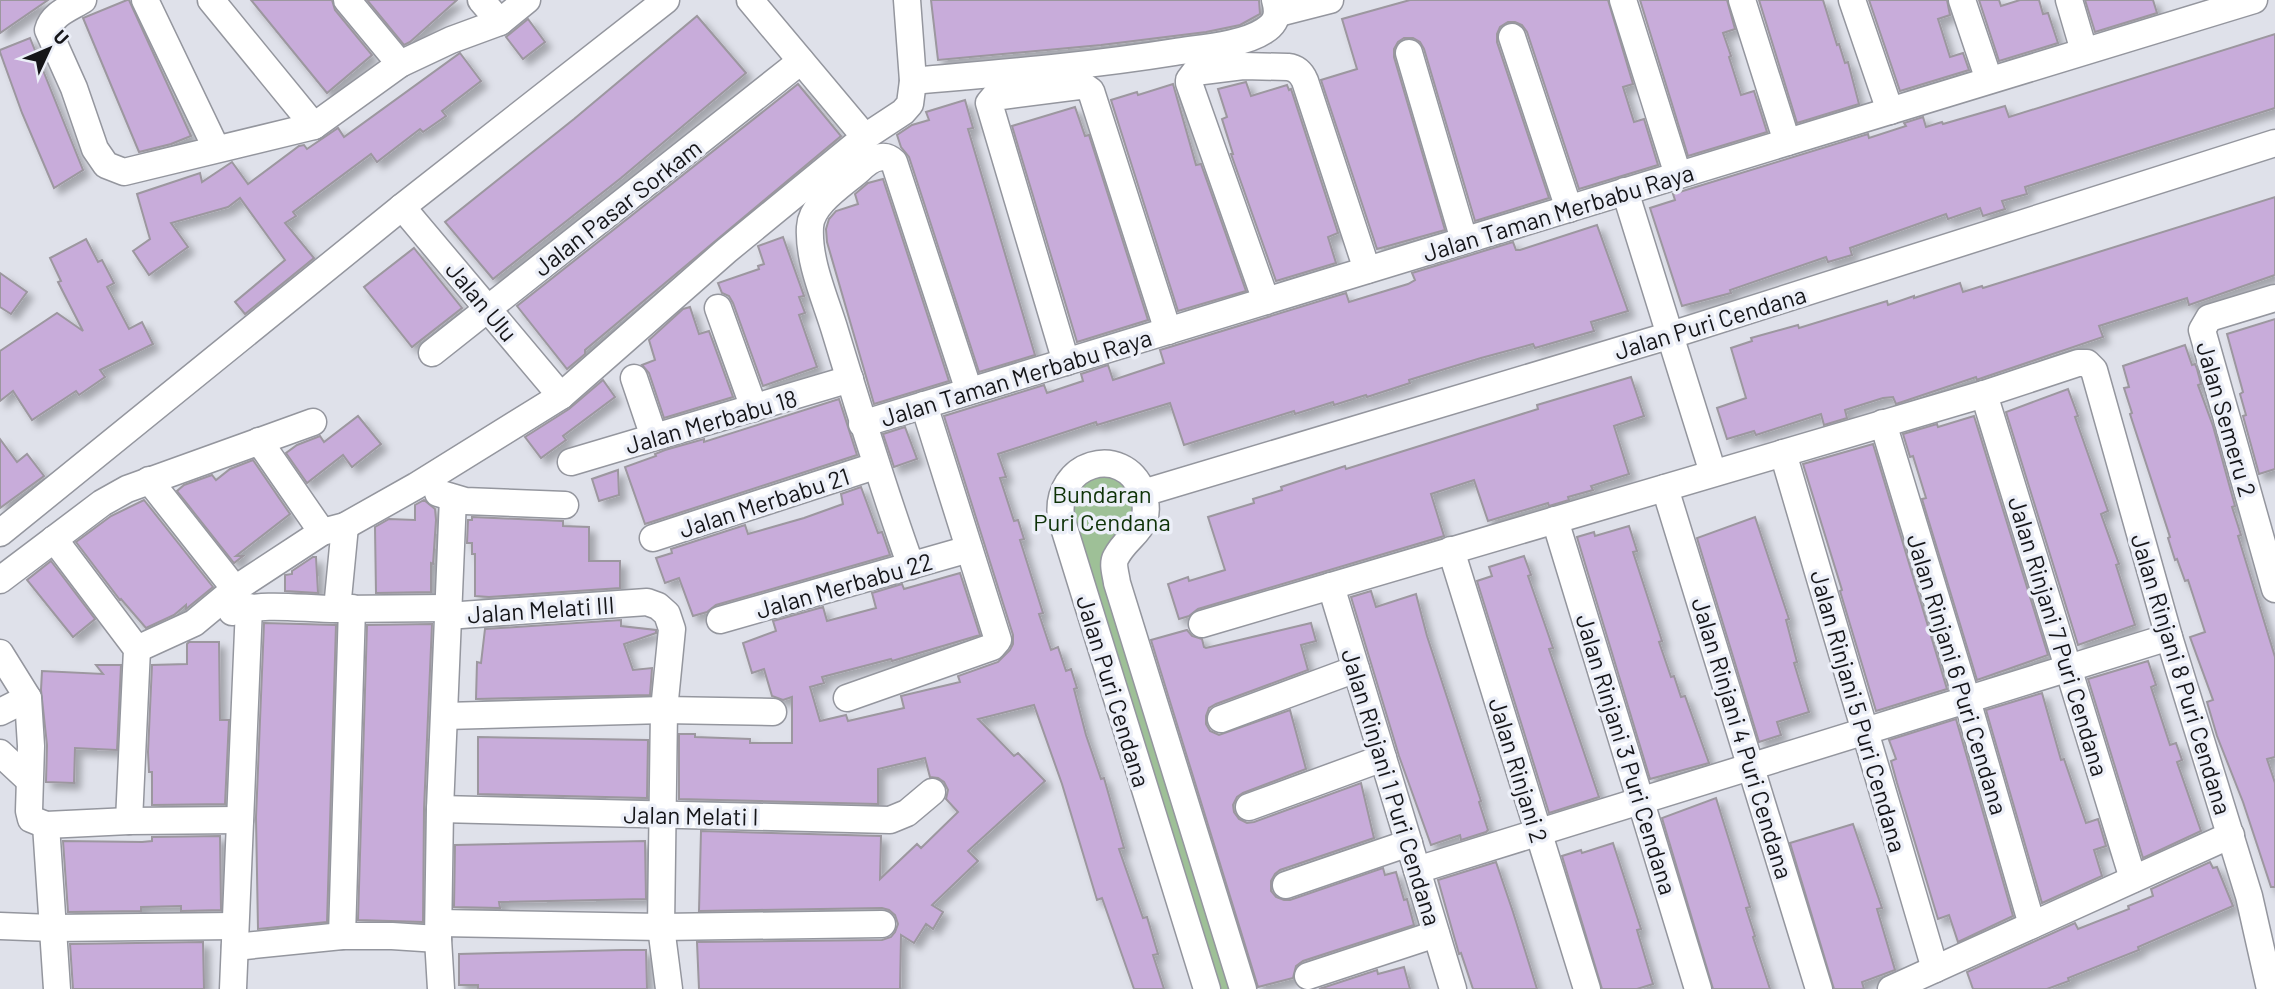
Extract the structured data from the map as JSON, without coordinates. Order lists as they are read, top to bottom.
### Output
{
  "streets": {
    "street": [
      "Jalan Pasar Sorkam",
      "Jalan Taman Merbabu Raya",
      "Jalan Ulu",
      "Jalan Puri Cendana",
      "Jalan Semeru 2",
      "Jalan Merbabu 18",
      "Jalan Merbabu 21",
      "Jalan Merbabu 22",
      "Jalan Melati III",
      "Jalan Rinjani 7 Puri Cendana",
      "Jalan Rinjani 6 Puri Cendana",
      "Jalan Rinjani 8 Puri Cendana",
      "Jalan Rinjani 5 Puri Cendana",
      "Jalan Rinjani 4 Puri Cendana",
      "Jalan Rinjani 3 Puri Cendana",
      "Jalan Rinjani 2",
      "Jalan Rinjani 1 Puri Cendana",
      "Jalan Melati I"
    ]
  },
  "crossings": [
    ["Jalan Pasar Sorkam", "Jalan Ulu"],
    ["Jalan Rinjani 7 Puri Cendana", "Jalan Rinjani 8 Puri Cendana"]
  ],
  "parks": ["Bundaran Puri Cendana"],
  "north": "top right"
}
